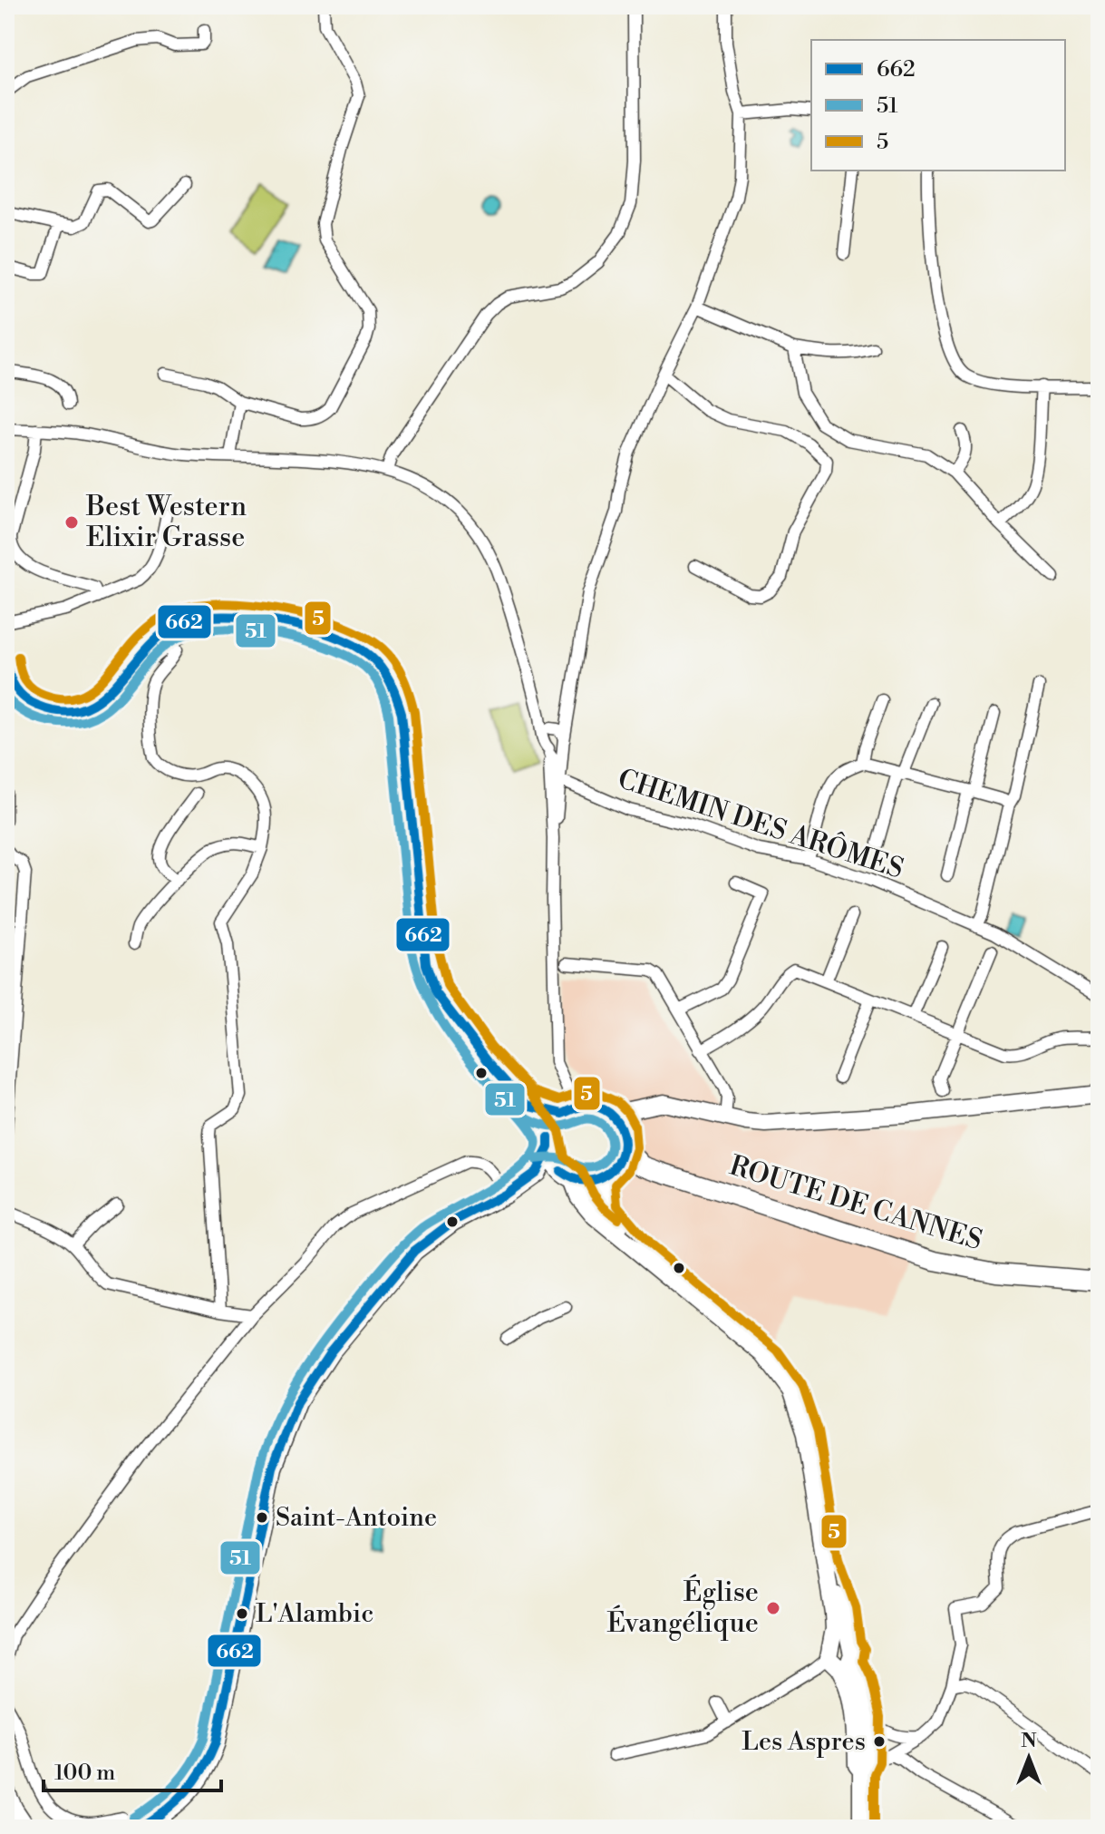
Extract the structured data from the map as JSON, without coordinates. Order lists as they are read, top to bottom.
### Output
{
  "streets": {
    "main road": ["ROUTE DE CANNES"],
    "street": ["CHEMIN DES ARÔMES"]
  },
  "places": [
    "Best Western Elixir Grasse",
    "Saint-Antoine",
    "Église Évangélique",
    "L'Alambic",
    "Les Aspres"
  ],
  "lines": ["transit line 5", "transit line 662", "transit line 51"],
  "legend": ["662", "51", "5"],
  "scale_bar": "100 m",
  "north": "top"
}
